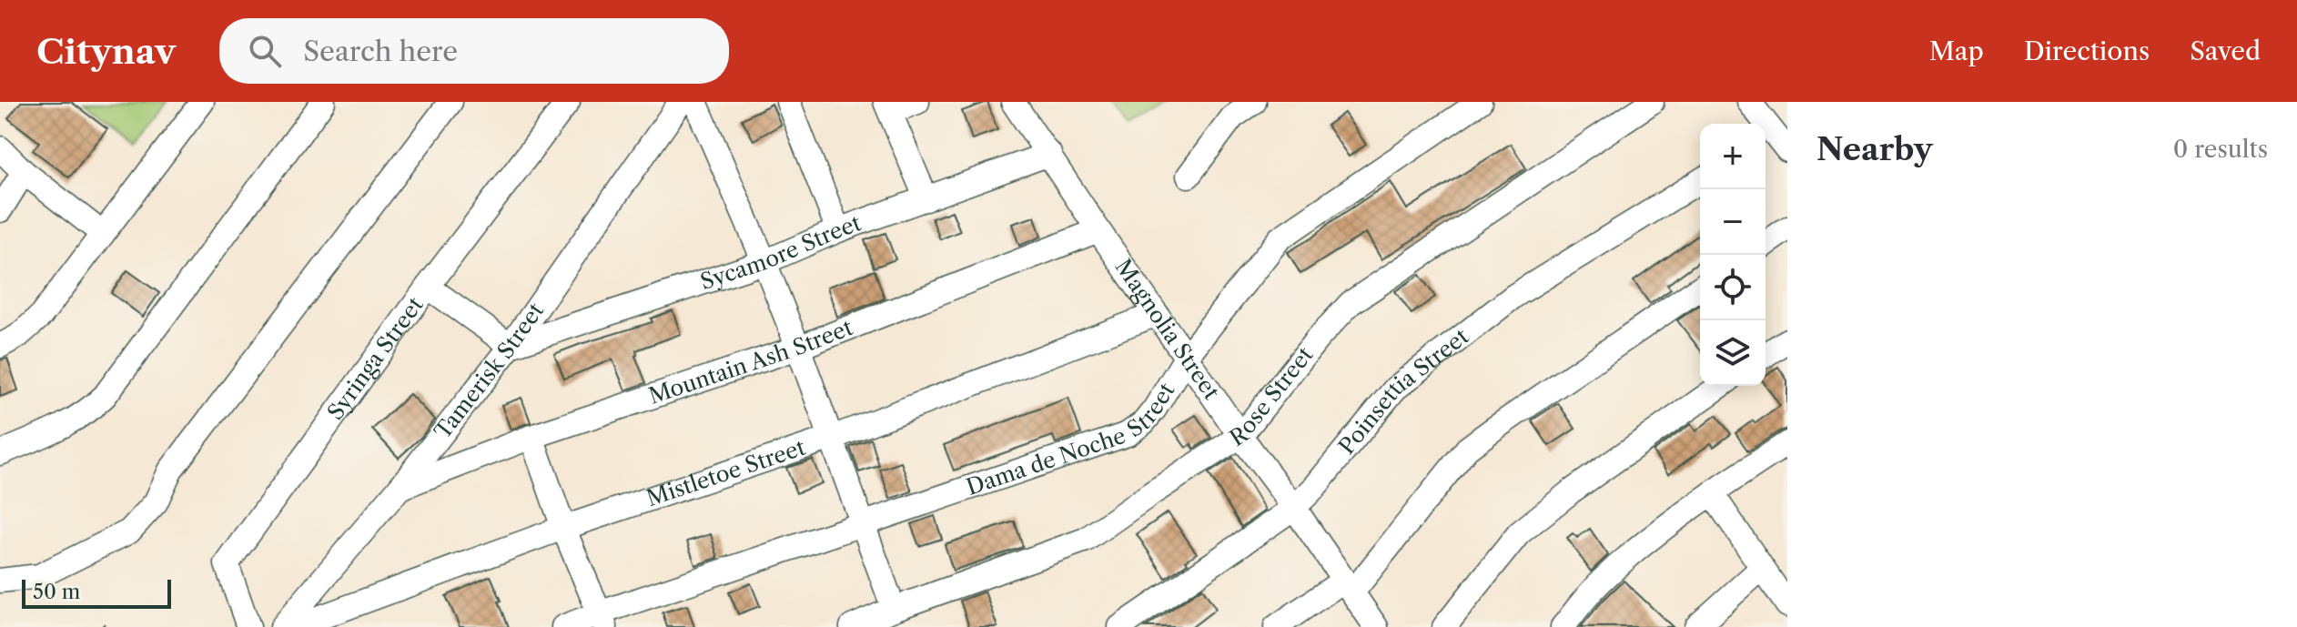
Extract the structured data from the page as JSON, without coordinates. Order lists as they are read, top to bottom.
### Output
{
  "streets": {
    "street": [
      "Sycamore Street",
      "Magnolia Street",
      "Syringa Street",
      "Mountain Ash Street",
      "Tamerisk Street",
      "Poinsettia Street",
      "Rose Street",
      "Dama de Noche Street",
      "Mistletoe Street"
    ]
  },
  "crossings": [
    ["Sycamore Street", "Magnolia Street"],
    ["Sycamore Street", "Tamerisk Street"],
    ["Magnolia Street", "Mountain Ash Street"],
    ["Magnolia Street", "Poinsettia Street"],
    ["Magnolia Street", "Rose Street"],
    ["Magnolia Street", "Dama de Noche Street"],
    ["Magnolia Street", "Mistletoe Street"],
    ["Mountain Ash Street", "Tamerisk Street"]
  ],
  "scale_bar": "50 m",
  "page": {
    "header": "Citynav",
    "search": "Search here",
    "nav": ["Map", "Directions", "Saved"],
    "heading": ["Nearby", "0 results"],
    "map_buttons": ["+", "−"],
    "scale": "50 m"
  }
}
